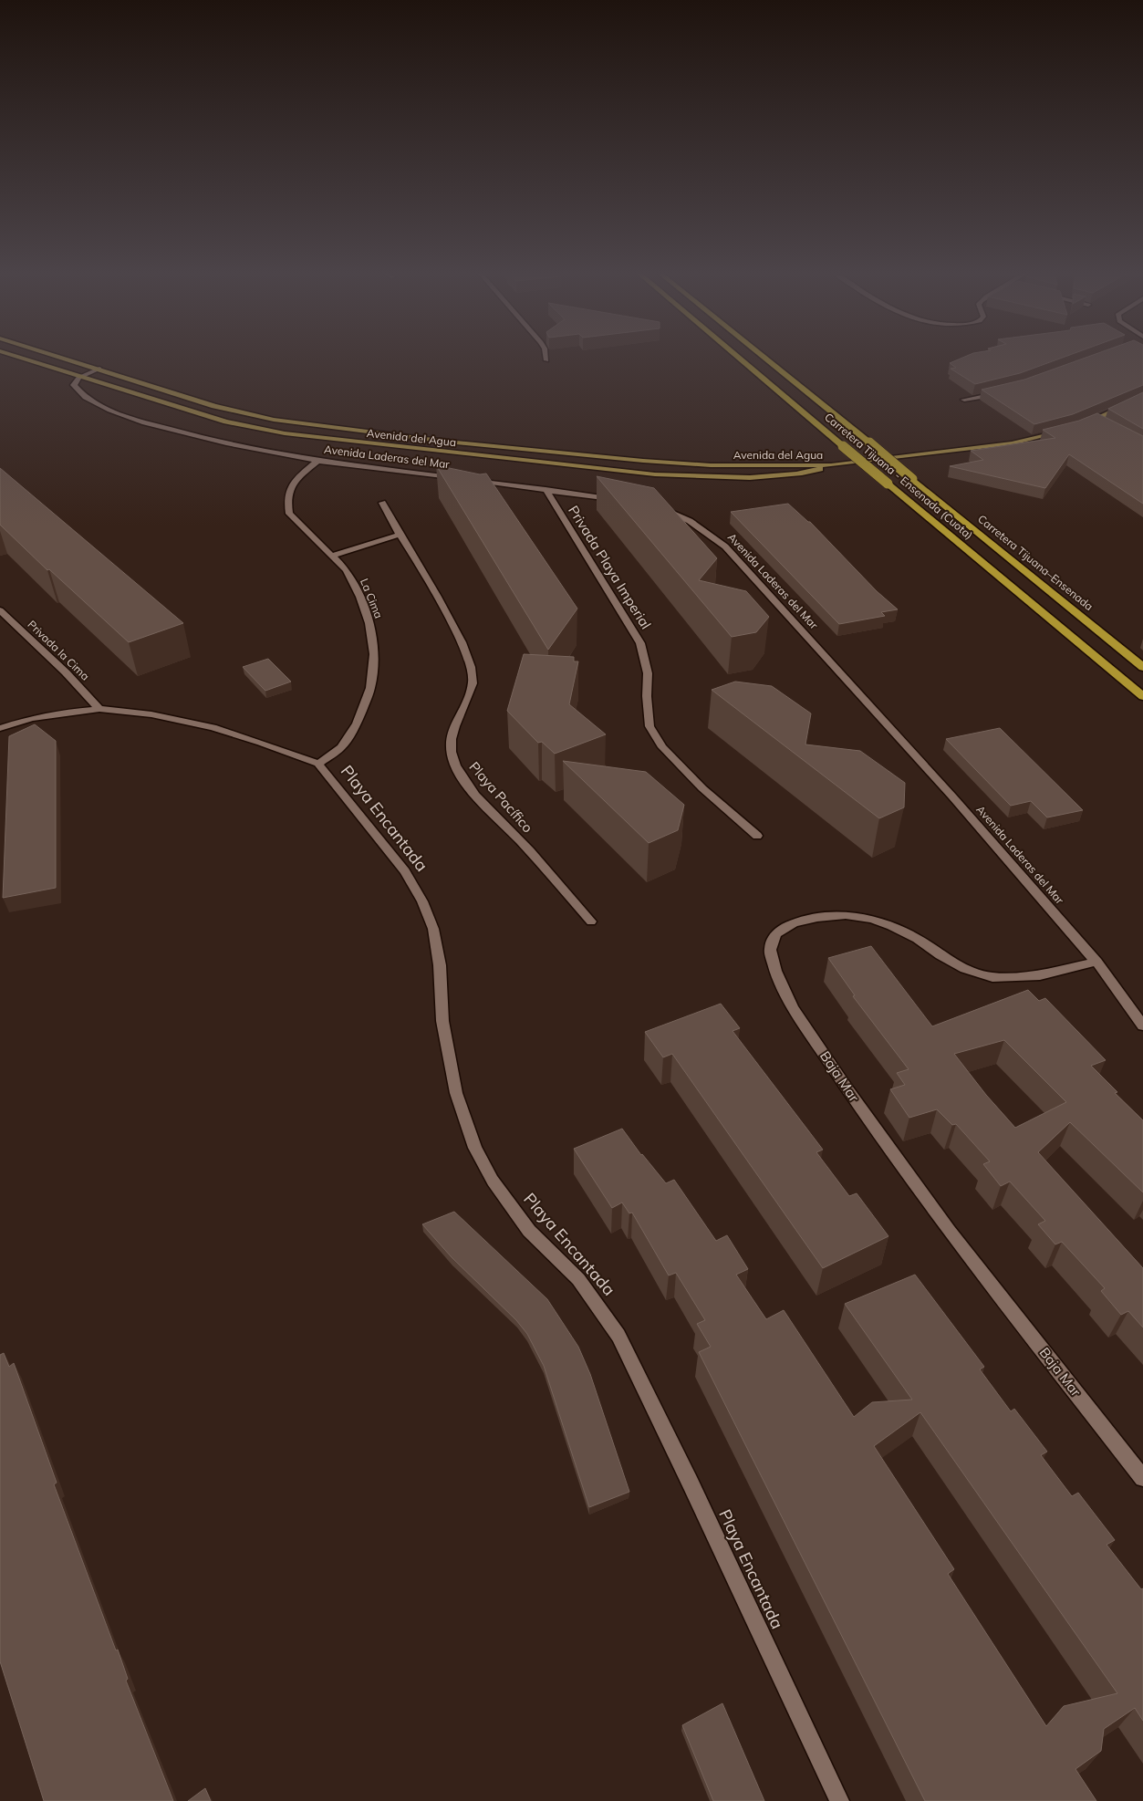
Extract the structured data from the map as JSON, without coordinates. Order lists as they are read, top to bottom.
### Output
{
  "streets": {
    "highway": ["Carretera Tijuana - Ensenada (Cuota)", "Carretera Tijuana–Ensenada"],
    "main road": ["Avenida del Agua"],
    "street": [
      "Avenida Laderas del Mar",
      "Privada Playa Imperial",
      "La Cima",
      "Privada la Cima",
      "Playa Pacífico",
      "Playa Encantada",
      "Baja Mar"
    ]
  },
  "crossings": [
    ["Avenida del Agua", "Avenida Laderas del Mar"],
    ["Avenida Laderas del Mar", "La Cima"],
    ["Avenida Laderas del Mar", "Baja Mar"],
    ["Carretera Tijuana - Ensenada (Cuota)", "Carretera Tijuana–Ensenada"],
    ["La Cima", "Playa Encantada"]
  ]
}
